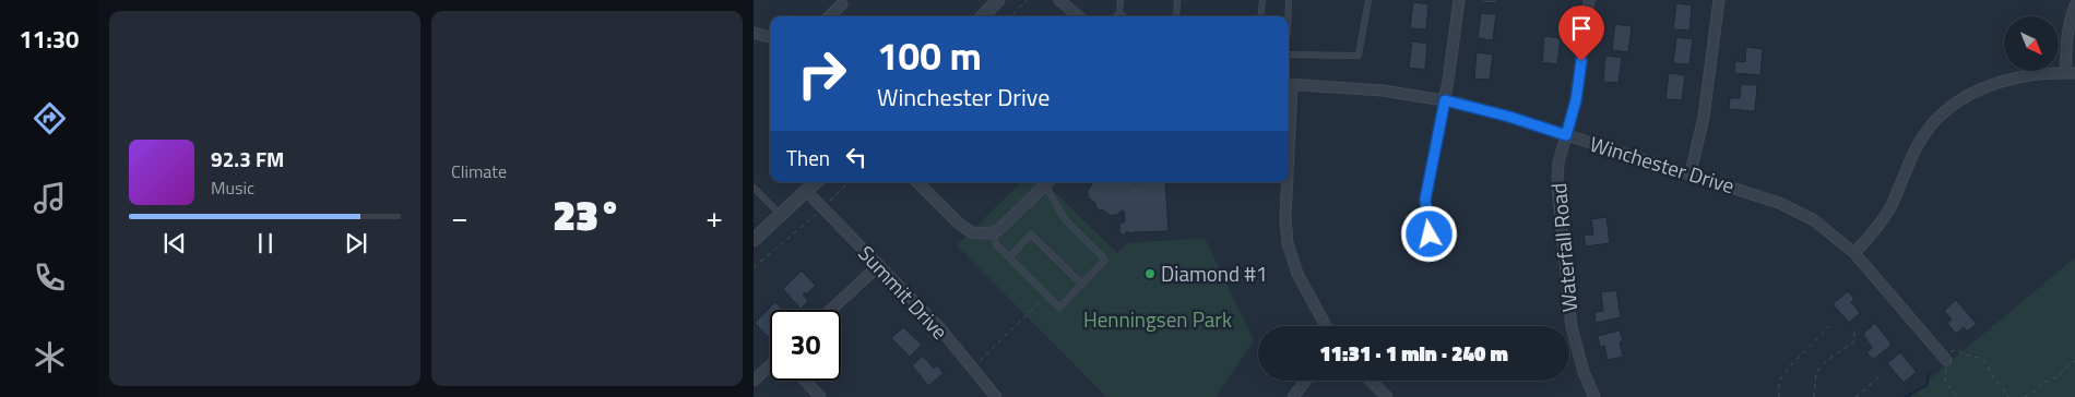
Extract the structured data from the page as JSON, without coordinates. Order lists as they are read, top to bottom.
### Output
{
  "streets": {
    "street": ["Winchester Drive", "Waterfall Road", "Summit Drive"]
  },
  "crossings": [
    ["Winchester Drive", "Waterfall Road"]
  ],
  "parks": ["Henningsen Park"],
  "places": ["Diamond #1"],
  "north": "bottom right",
  "page": {
    "tabs": "11:30",
    "tile": "Climate",
    "turn": ["100 m", "Winchester Drive"],
    "then": "Then",
    "song": ["92.3 FM", "Music"],
    "heat": ["−", "23°", "+"],
    "limit": "30",
    "trip": "11:31 · 1 min · 240 m"
  }
}
